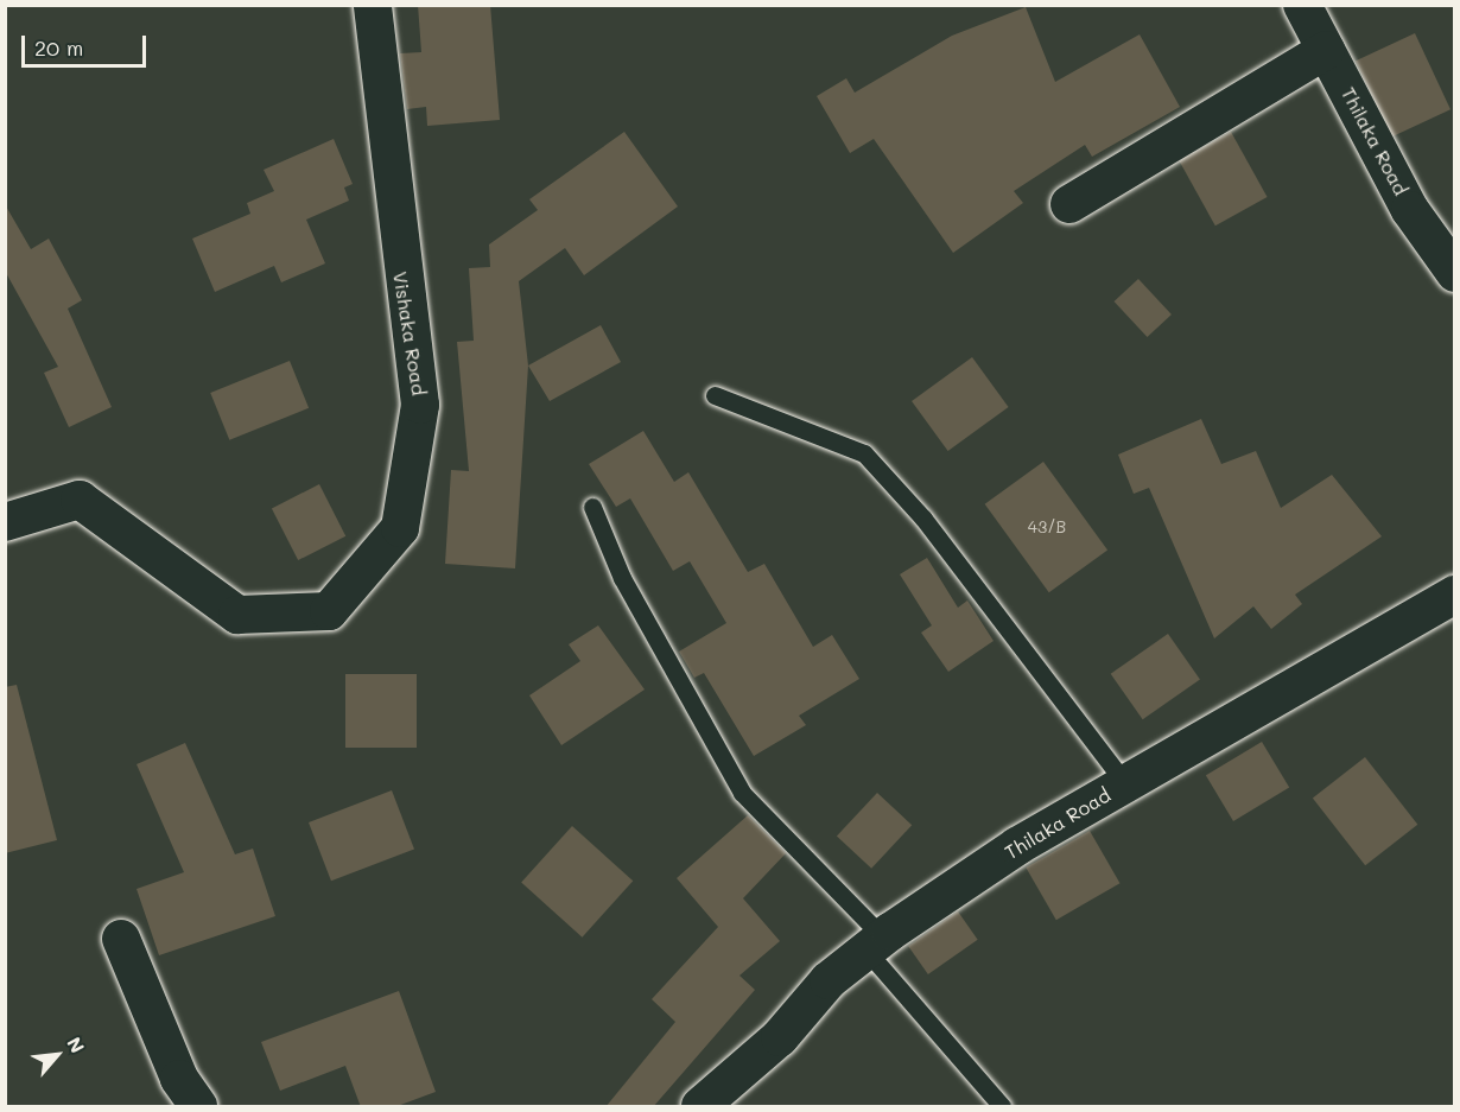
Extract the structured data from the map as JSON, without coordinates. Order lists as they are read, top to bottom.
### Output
{
  "streets": {
    "street": ["Thilaka Road", "Vishaka Road"]
  },
  "house_numbers": ["43/B"],
  "scale_bar": "20 m",
  "north": "top right"
}
